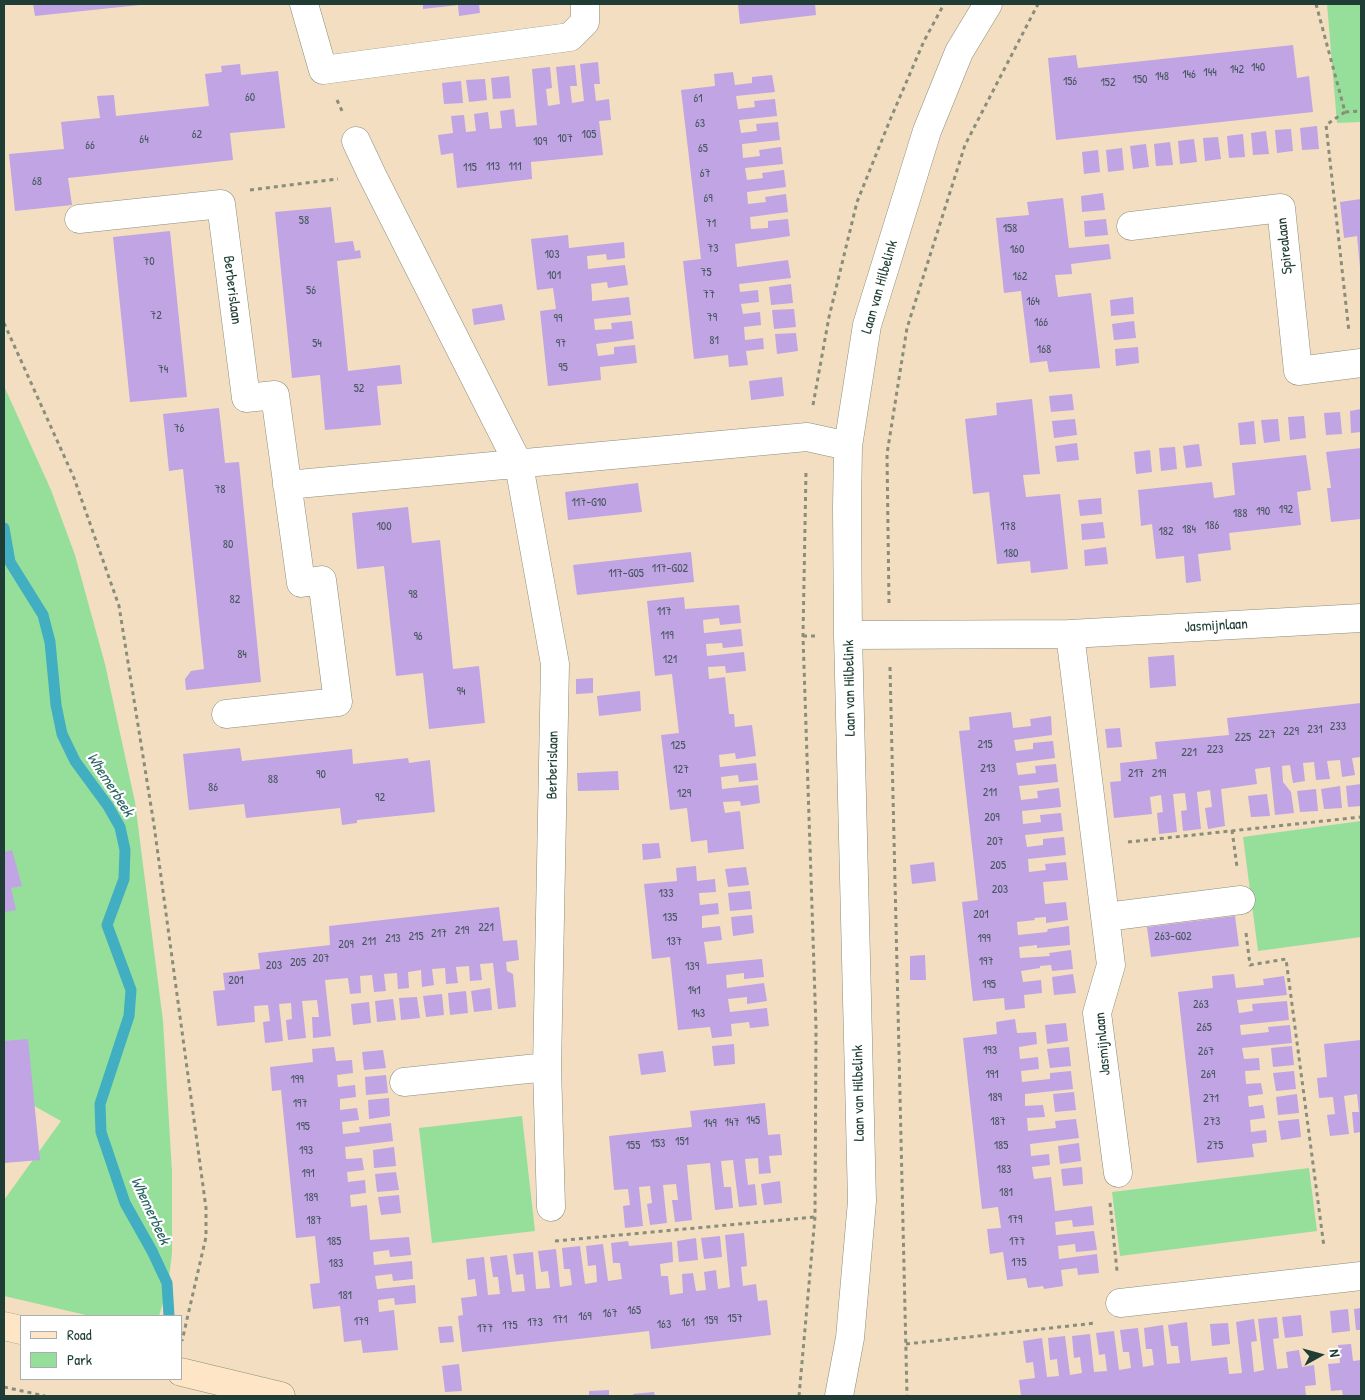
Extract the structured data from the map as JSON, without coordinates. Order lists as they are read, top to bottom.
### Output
{
  "streets": {
    "street": [
      "Spirealaan",
      "Laan van Hilbelink",
      "Berberislaan",
      "Jasmijnlaan"
    ]
  },
  "crossings": [
    ["Laan van Hilbelink", "Jasmijnlaan"]
  ],
  "water": ["Whemerbeek"],
  "house_numbers": [
    "140",
    "142",
    "144",
    "146",
    "148",
    "150",
    "156",
    "152",
    "60",
    "61",
    "63",
    "62",
    "105",
    "107",
    "64",
    "109",
    "66",
    "65",
    "113",
    "111",
    "115",
    "67",
    "68",
    "69",
    "58",
    "71",
    "158",
    "73",
    "160",
    "103",
    "70",
    "75",
    "101",
    "162",
    "56",
    "77",
    "164",
    "72",
    "79",
    "99",
    "166",
    "81",
    "54",
    "97",
    "168",
    "95",
    "74",
    "52",
    "76",
    "78",
    "117-G10",
    "192",
    "190",
    "188",
    "186",
    "100",
    "178",
    "184",
    "182",
    "80",
    "180",
    "117-G02",
    "117-G05",
    "98",
    "82",
    "117",
    "119",
    "96",
    "84",
    "121",
    "94",
    "233",
    "231",
    "229",
    "227",
    "225",
    "215",
    "125",
    "223",
    "221",
    "213",
    "127",
    "217",
    "219",
    "90",
    "88",
    "86",
    "211",
    "129",
    "92",
    "209",
    "207",
    "205",
    "203",
    "133",
    "201",
    "135",
    "221",
    "219",
    "217",
    "215",
    "263-G02",
    "213",
    "199",
    "211",
    "137",
    "209",
    "207",
    "197",
    "205",
    "203",
    "139",
    "201",
    "195",
    "141",
    "263",
    "143",
    "265",
    "193",
    "267",
    "191",
    "269",
    "199",
    "189",
    "271",
    "197",
    "145",
    "187",
    "273",
    "147",
    "149",
    "195",
    "151",
    "153",
    "155",
    "185",
    "275",
    "193",
    "183",
    "191",
    "181",
    "189",
    "179",
    "187",
    "185",
    "177",
    "175",
    "183",
    "181",
    "165",
    "167",
    "169",
    "157",
    "171",
    "159",
    "179",
    "173",
    "161",
    "163",
    "175",
    "177"
  ],
  "legend": ["Road", "Park"],
  "north": "right"
}
